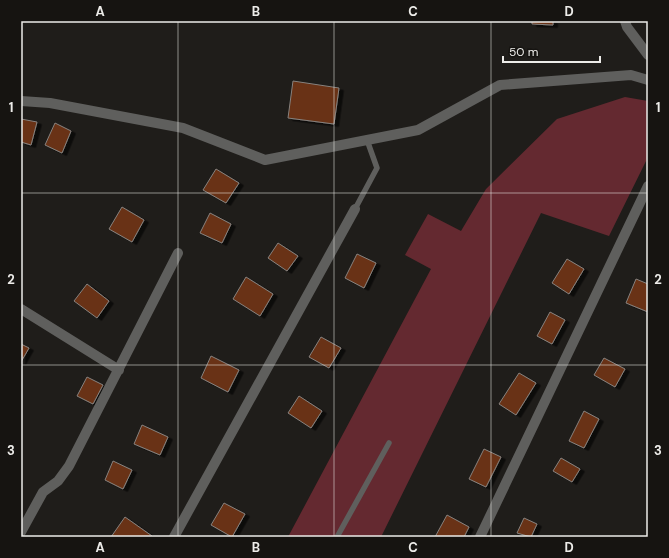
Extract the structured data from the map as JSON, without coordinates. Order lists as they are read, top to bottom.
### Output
{
  "scale_bar": "50 m",
  "grid": {
    "columns": [
      "A",
      "B",
      "C",
      "D"
    ],
    "rows": ["1", "2", "3"]
  }
}
